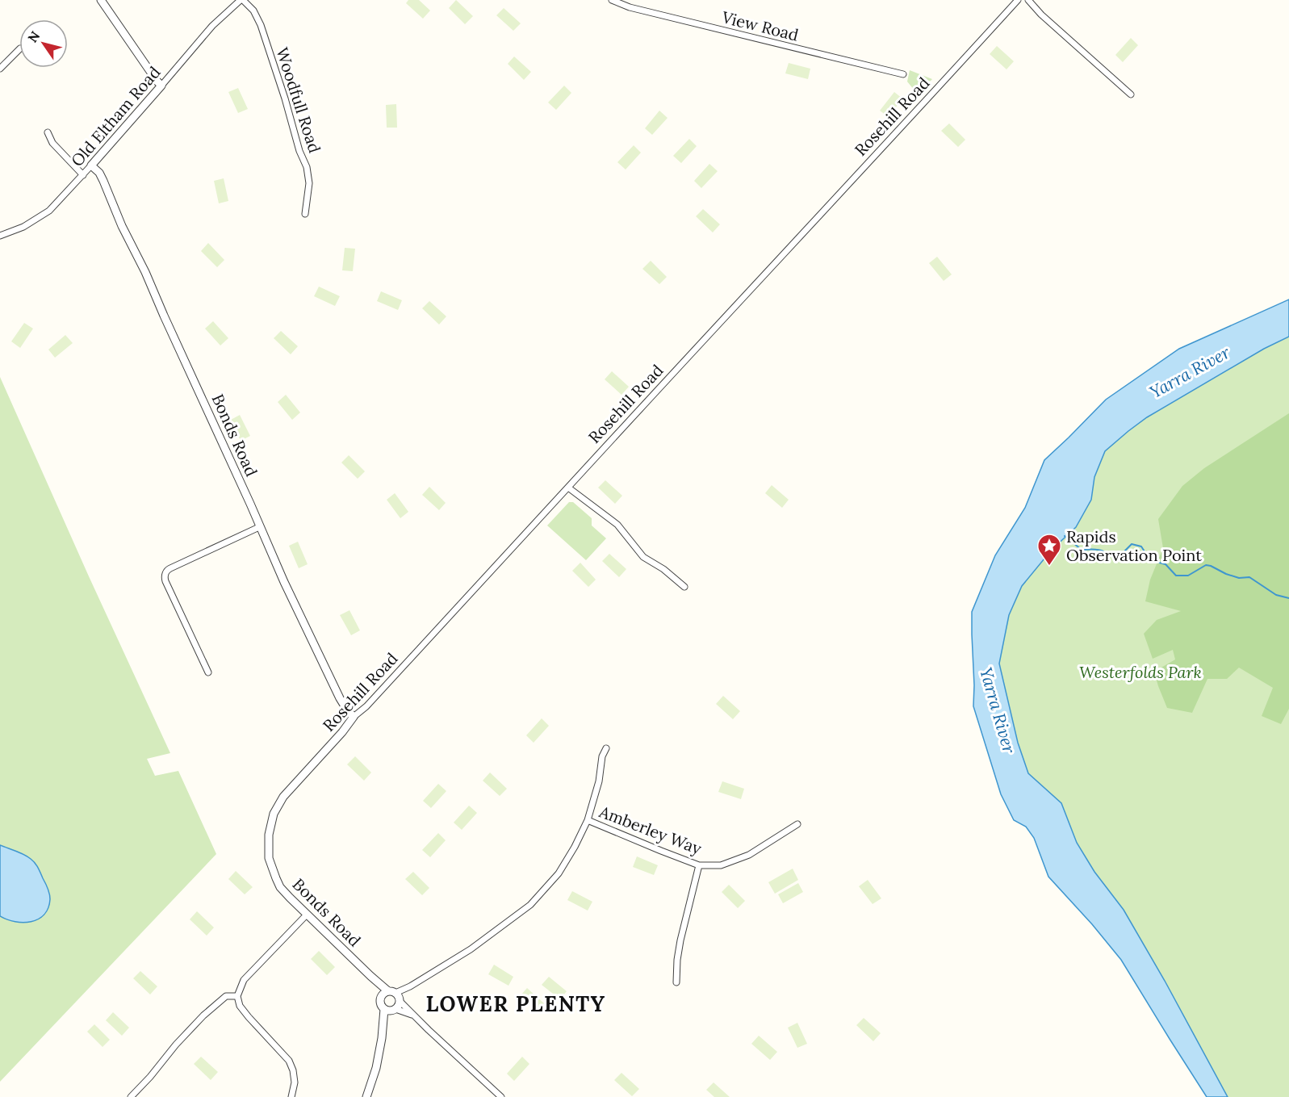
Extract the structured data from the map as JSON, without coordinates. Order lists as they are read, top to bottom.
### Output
{
  "streets": {
    "street": [
      "View Road",
      "Woodfull Road",
      "Old Eltham Road",
      "Rosehill Road",
      "Bonds Road",
      "Amberley Way"
    ]
  },
  "crossings": [
    ["Woodfull Road", "Old Eltham Road"],
    ["Old Eltham Road", "Bonds Road"],
    ["Rosehill Road", "Bonds Road"],
    ["Bonds Road", "Amberley Way"]
  ],
  "districts": ["LOWER PLENTY"],
  "water": ["Yarra River"],
  "parks": ["Westerfolds Park"],
  "places": {
    "place": ["Rapids Observation Point"]
  },
  "north": "top left"
}
